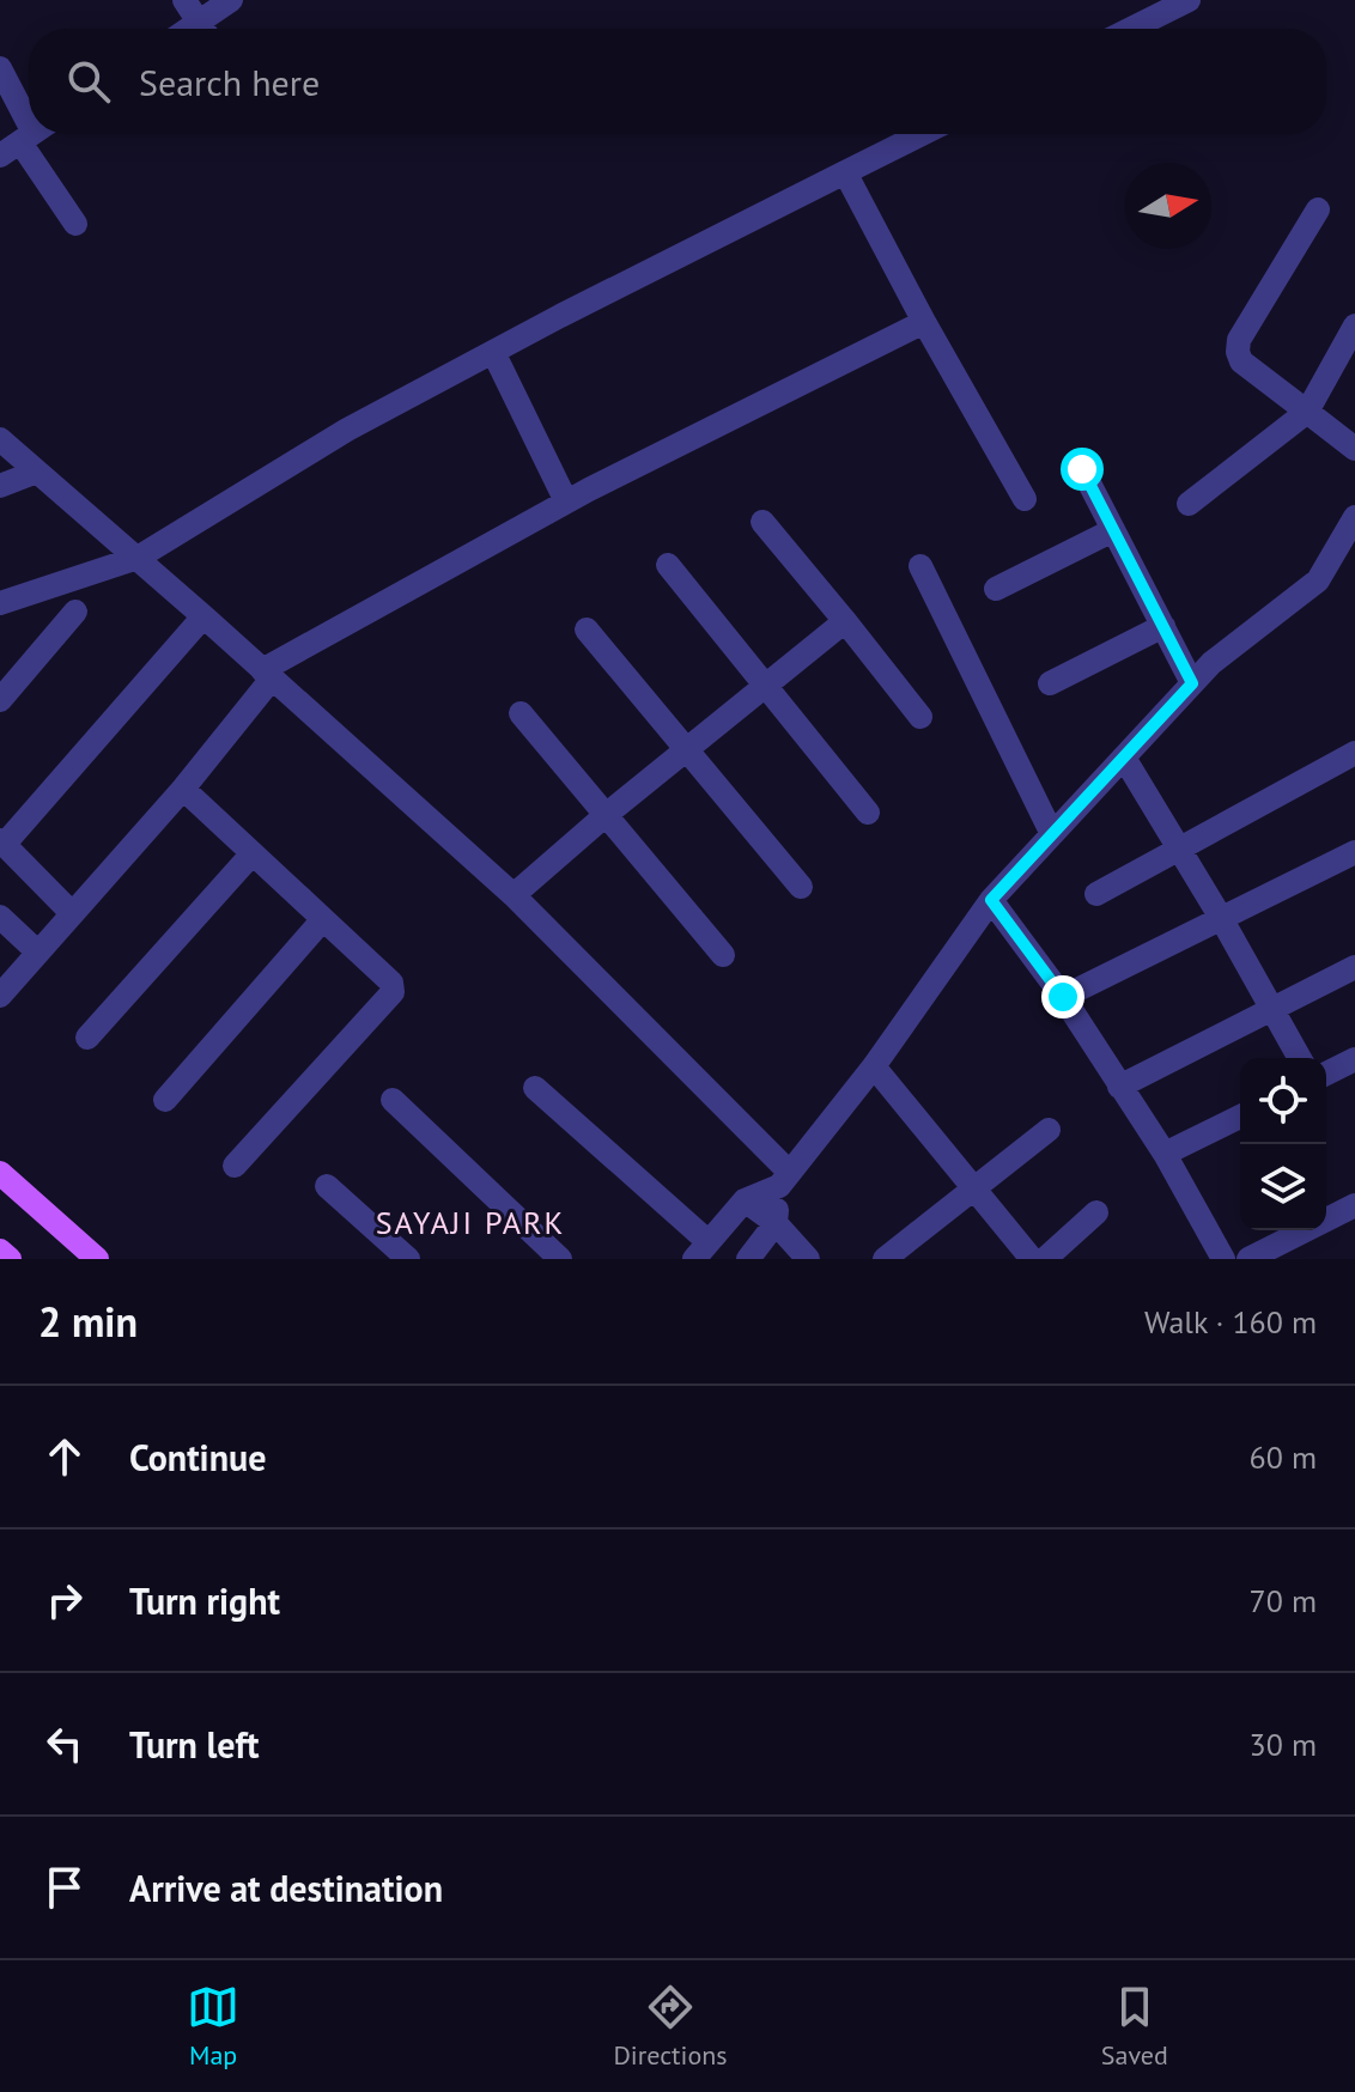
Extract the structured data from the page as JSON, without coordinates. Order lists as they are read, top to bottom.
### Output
{
  "districts": ["SAYAJI PARK"],
  "north": "right",
  "page": {
    "search": "Search here",
    "heading": ["2 min", "Walk · 160 m"],
    "list": [
      ["Continue", "60 m"],
      ["Turn right", "70 m"],
      ["Turn left", "30 m"],
      "Arrive at destination"
    ],
    "nav": ["Map", "Directions", "Saved"]
  }
}
